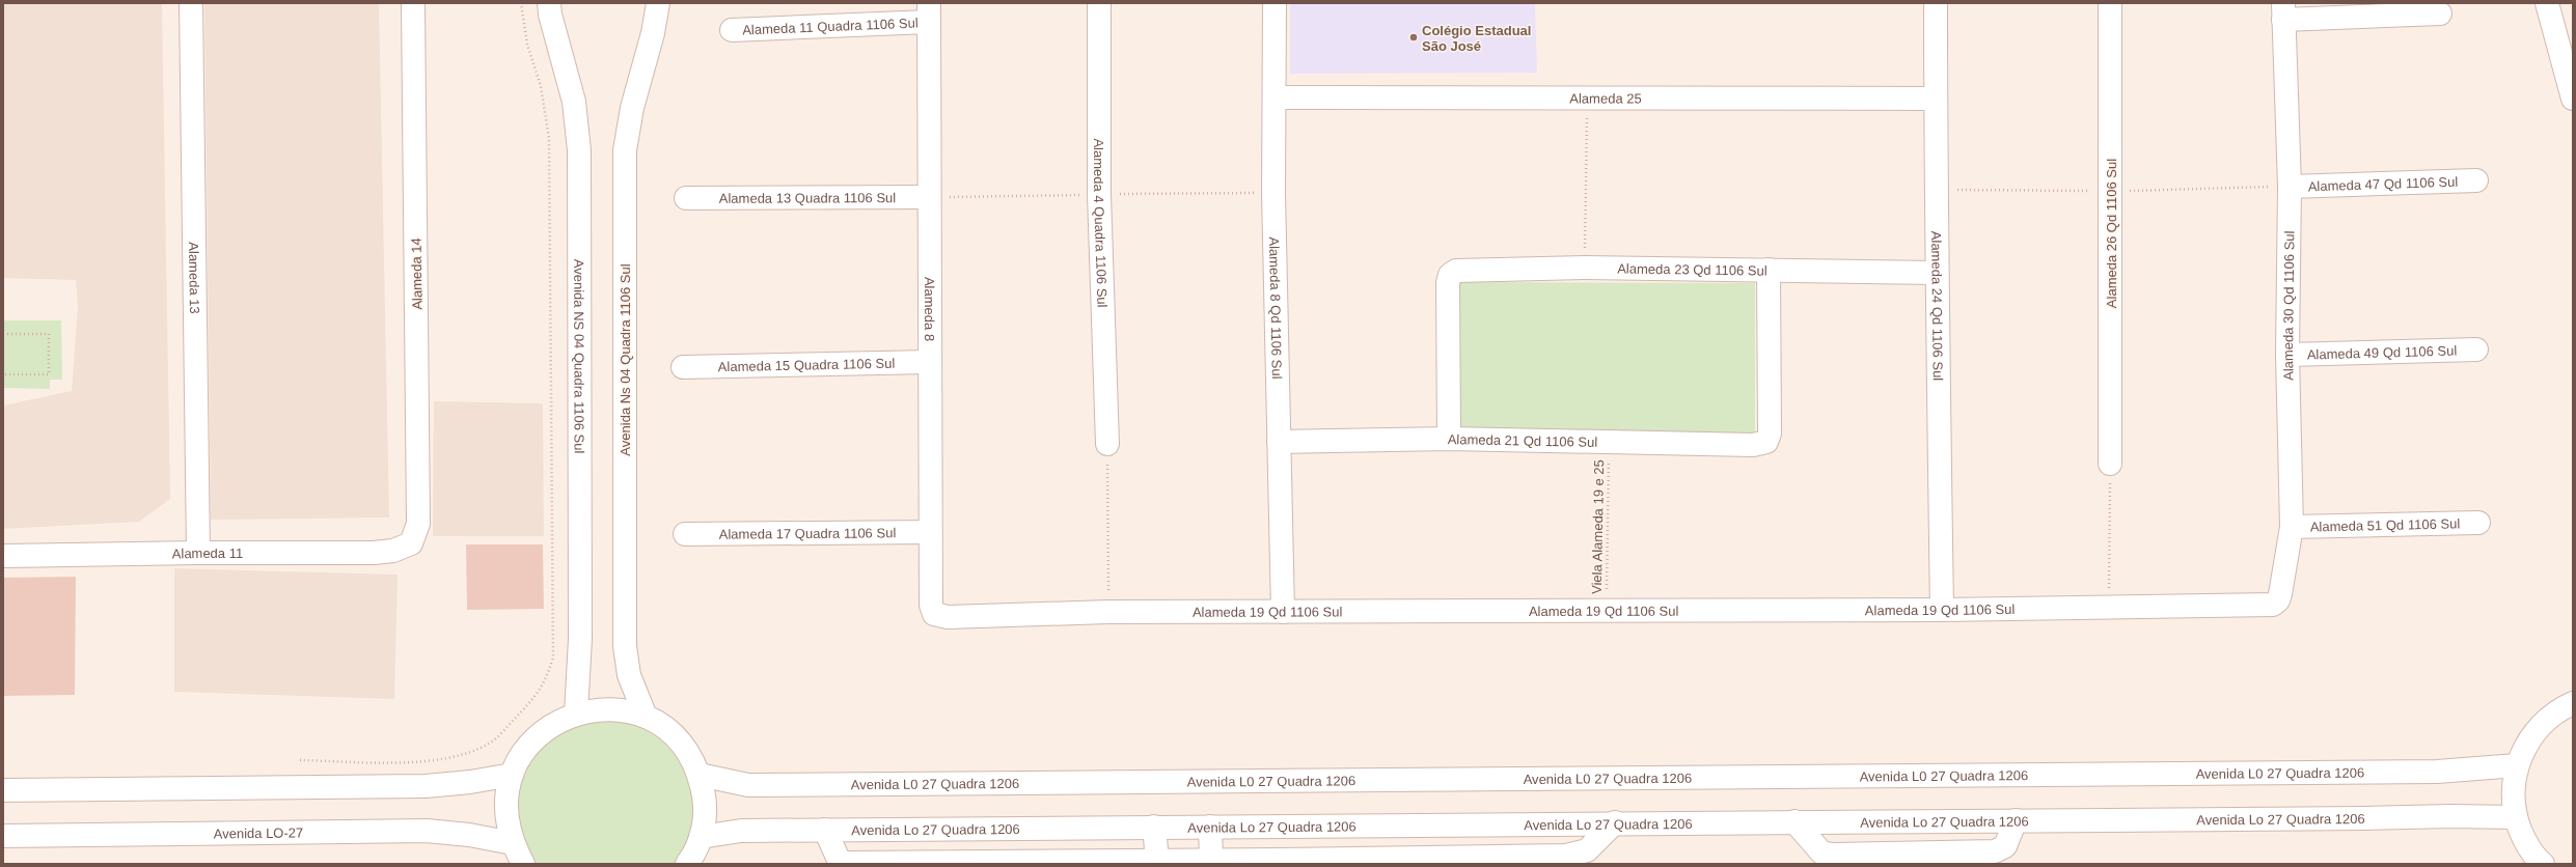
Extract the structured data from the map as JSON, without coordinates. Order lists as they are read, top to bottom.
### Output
{
  "streets": {
    "street": [
      "Alameda 11 Quadra 1106 Sul",
      "Alameda 25",
      "Alameda 47 Qd 1106 Sul",
      "Alameda 13 Quadra 1106 Sul",
      "Alameda 4 Quadra 1106 Sul",
      "Alameda 26 Qd 1106 Sul",
      "Alameda 23 Qd 1106 Sul",
      "Alameda 14",
      "Alameda 13",
      "Alameda 24 Qd 1106 Sul",
      "Alameda 30 Qd 1106 Sul",
      "Alameda 8 Qd 1106 Sul",
      "Alameda 8",
      "Alameda 49 Qd 1106 Sul",
      "Avenida NS 04 Quadra 1106 Sul",
      "Avenida Ns 04 Quadra 1106 Sul",
      "Alameda 15 Quadra 1106 Sul",
      "Alameda 21 Qd 1106 Sul",
      "Alameda 51 Qd 1106 Sul",
      "Alameda 17 Quadra 1106 Sul",
      "Alameda 11",
      "Alameda 19 Qd 1106 Sul",
      "Avenida L0 27 Quadra 1206",
      "Avenida Lo 27 Quadra 1206",
      "Avenida LO-27"
    ],
    "path": ["Viela Alameda 19 e 25"]
  },
  "crossings": [
    ["Alameda 11 Quadra 1106 Sul", "Alameda 8"],
    ["Alameda 25", "Alameda 24 Qd 1106 Sul"],
    ["Alameda 25", "Alameda 8 Qd 1106 Sul"],
    ["Alameda 47 Qd 1106 Sul", "Alameda 30 Qd 1106 Sul"],
    ["Alameda 13 Quadra 1106 Sul", "Alameda 8"],
    ["Alameda 23 Qd 1106 Sul", "Alameda 24 Qd 1106 Sul"],
    ["Alameda 23 Qd 1106 Sul", "Alameda 21 Qd 1106 Sul"],
    ["Alameda 14", "Alameda 11"],
    ["Alameda 13", "Alameda 11"],
    ["Alameda 24 Qd 1106 Sul", "Alameda 19 Qd 1106 Sul"],
    ["Alameda 30 Qd 1106 Sul", "Alameda 49 Qd 1106 Sul"],
    ["Alameda 30 Qd 1106 Sul", "Alameda 51 Qd 1106 Sul"],
    ["Alameda 30 Qd 1106 Sul", "Alameda 19 Qd 1106 Sul"],
    ["Alameda 8 Qd 1106 Sul", "Alameda 21 Qd 1106 Sul"],
    ["Alameda 8 Qd 1106 Sul", "Alameda 19 Qd 1106 Sul"],
    ["Alameda 8", "Alameda 15 Quadra 1106 Sul"],
    ["Alameda 8", "Alameda 17 Quadra 1106 Sul"],
    ["Alameda 8", "Alameda 19 Qd 1106 Sul"],
    ["Alameda 21 Qd 1106 Sul", "Viela Alameda 19 e 25"],
    ["Viela Alameda 19 e 25", "Alameda 19 Qd 1106 Sul"]
  ],
  "places": ["Colégio Estadual São José"]
}
